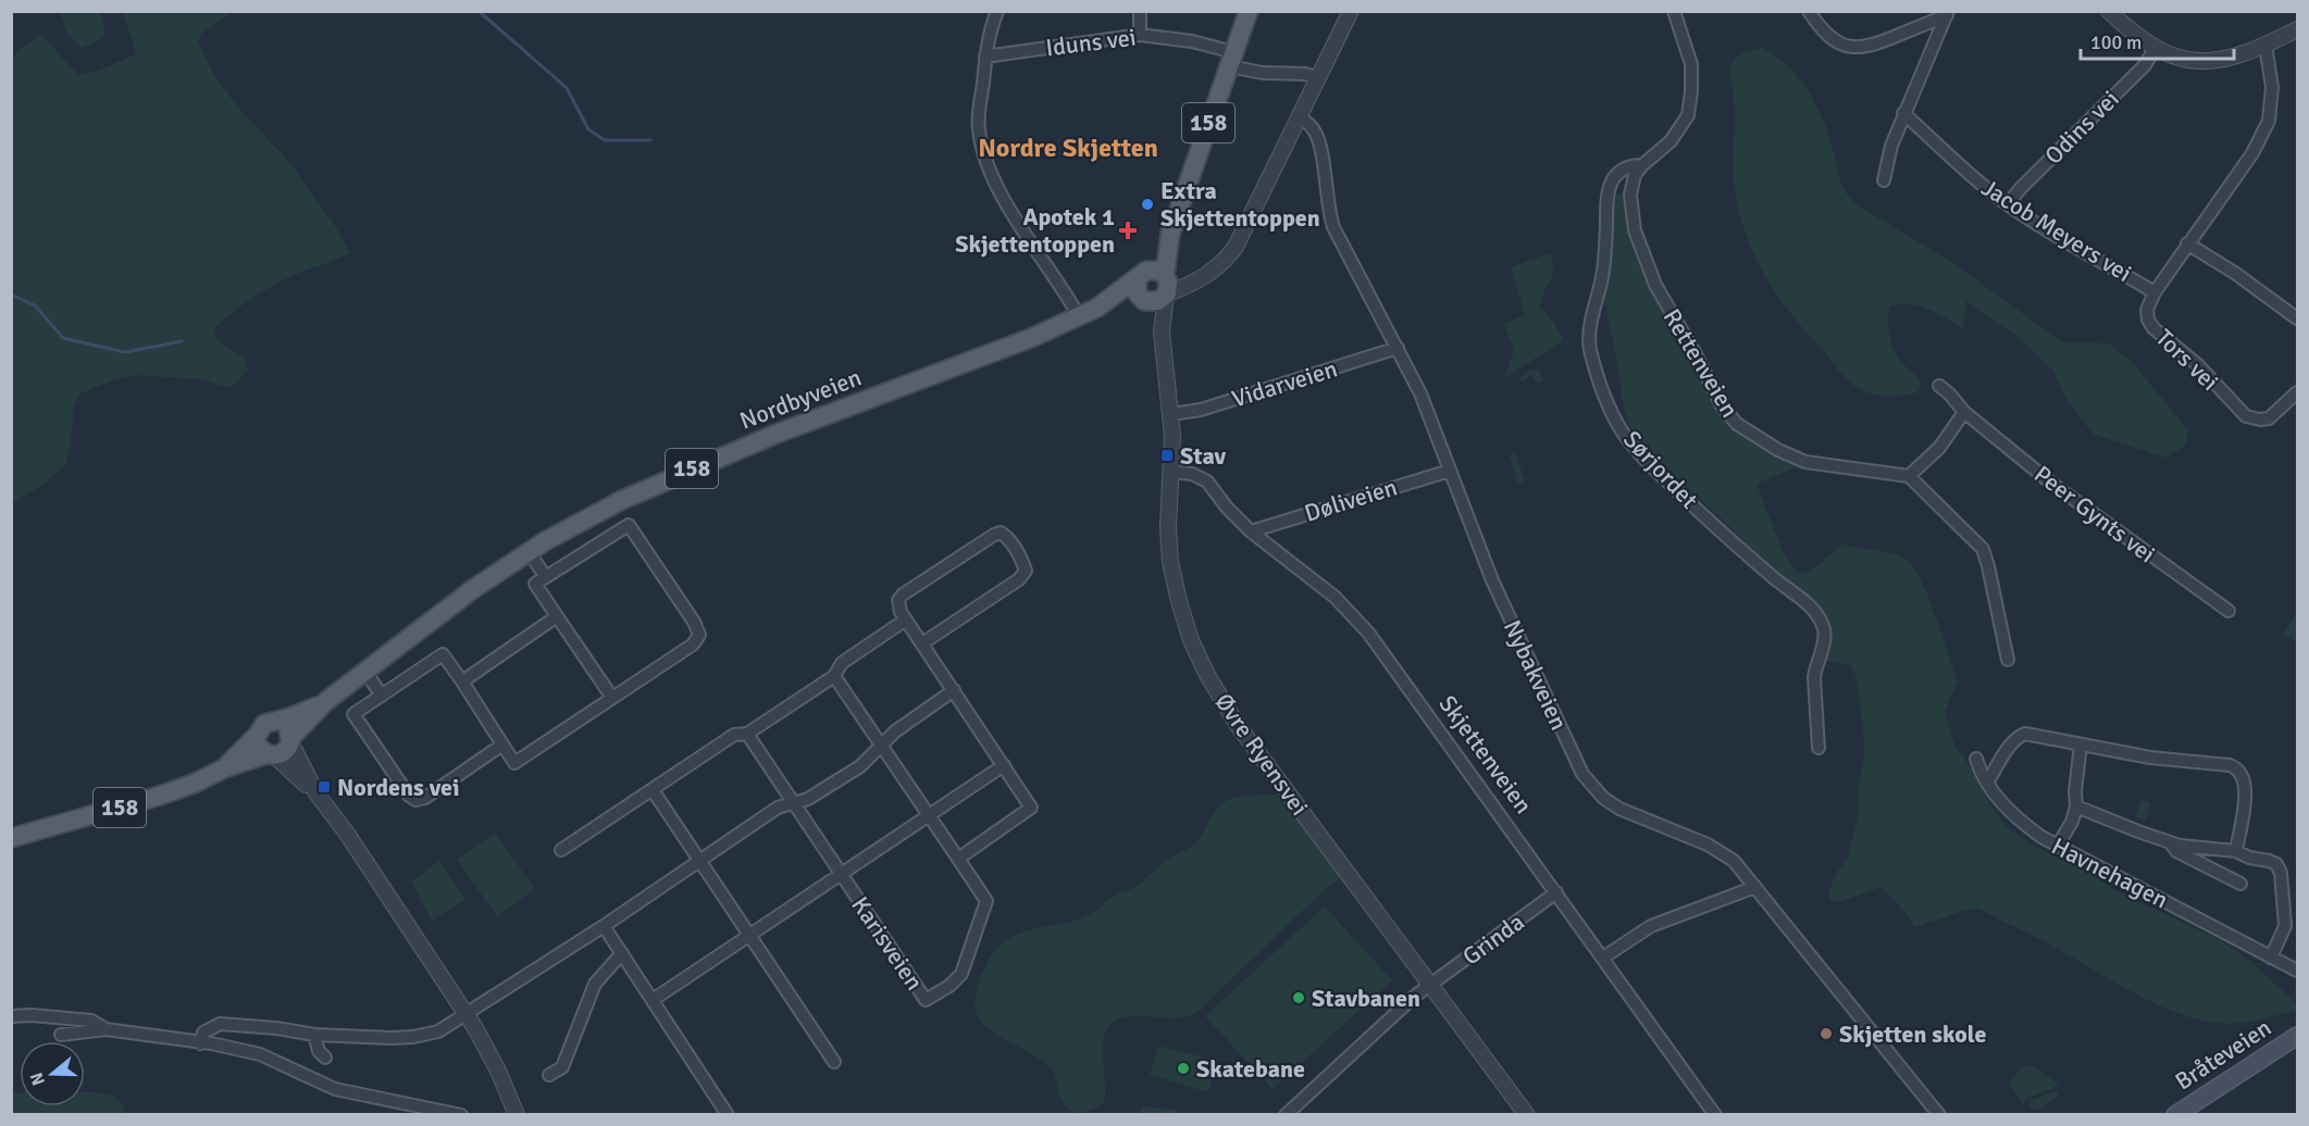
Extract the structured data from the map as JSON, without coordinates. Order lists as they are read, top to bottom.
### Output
{
  "streets": {
    "main road": ["158", "Nordbyveien", "Bråteveien"],
    "street": [
      "Iduns vei",
      "Odins vei",
      "Jacob Meyers vei",
      "Tors vei",
      "Rettenveien",
      "Vidarveien",
      "Sørjordet",
      "Døliveien",
      "Peer Gynts vei",
      "Nybakveien",
      "Øvre Ryensvei",
      "Skjettenveien",
      "Havnehagen",
      "Grinda",
      "Karisveien"
    ]
  },
  "crossings": [
    ["Iduns vei", "158"],
    ["158", "Nordbyveien"],
    ["158", "Øvre Ryensvei"],
    ["Odins vei", "Jacob Meyers vei"],
    ["Jacob Meyers vei", "Tors vei"],
    ["Rettenveien", "Sørjordet"],
    ["Vidarveien", "Nybakveien"],
    ["Vidarveien", "Øvre Ryensvei"],
    ["Nordbyveien", "Øvre Ryensvei"],
    ["Døliveien", "Nybakveien"],
    ["Døliveien", "Skjettenveien"],
    ["Øvre Ryensvei", "Skjettenveien"],
    ["Øvre Ryensvei", "Grinda"],
    ["Skjettenveien", "Grinda"]
  ],
  "districts": ["Nordre Skjetten"],
  "places": {
    "other": [
      "Extra Skjettentoppen",
      "Stavbanen",
      "Skjetten skole",
      "Skatebane"
    ],
    "health": ["Apotek 1 Skjettentoppen"],
    "transit": ["Stav", "Nordens vei"]
  },
  "scale_bar": "100 m",
  "north": "left"
}
